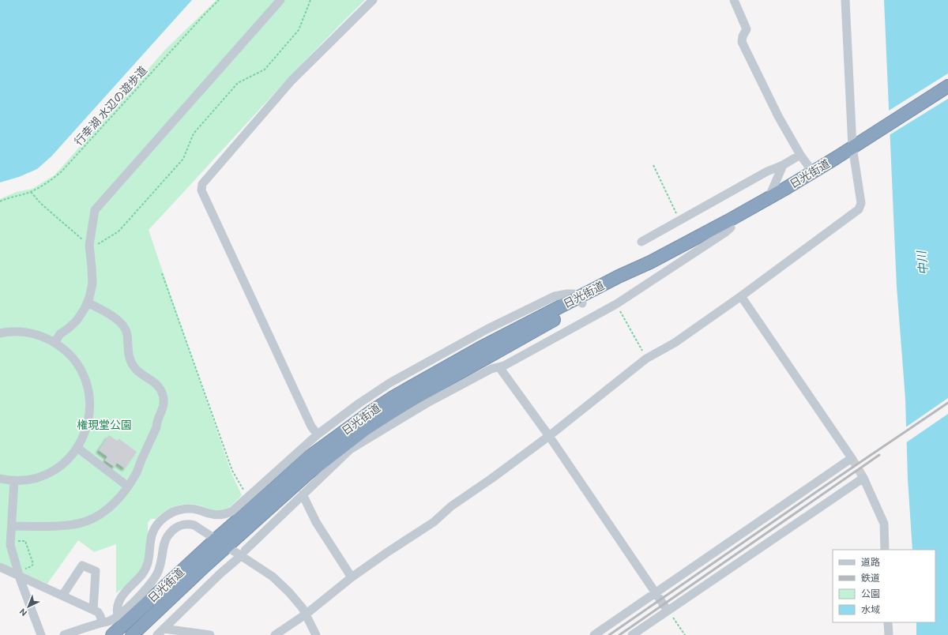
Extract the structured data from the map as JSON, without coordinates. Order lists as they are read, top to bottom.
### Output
{
  "streets": {
    "highway": ["日光街道"],
    "path": ["行幸湖 水辺の遊歩道"]
  },
  "water": ["中川"],
  "parks": ["権現堂公園"],
  "legend": [
    "道路",
    "鉄道",
    "公園",
    "水域"
  ],
  "north": "bottom left"
}
